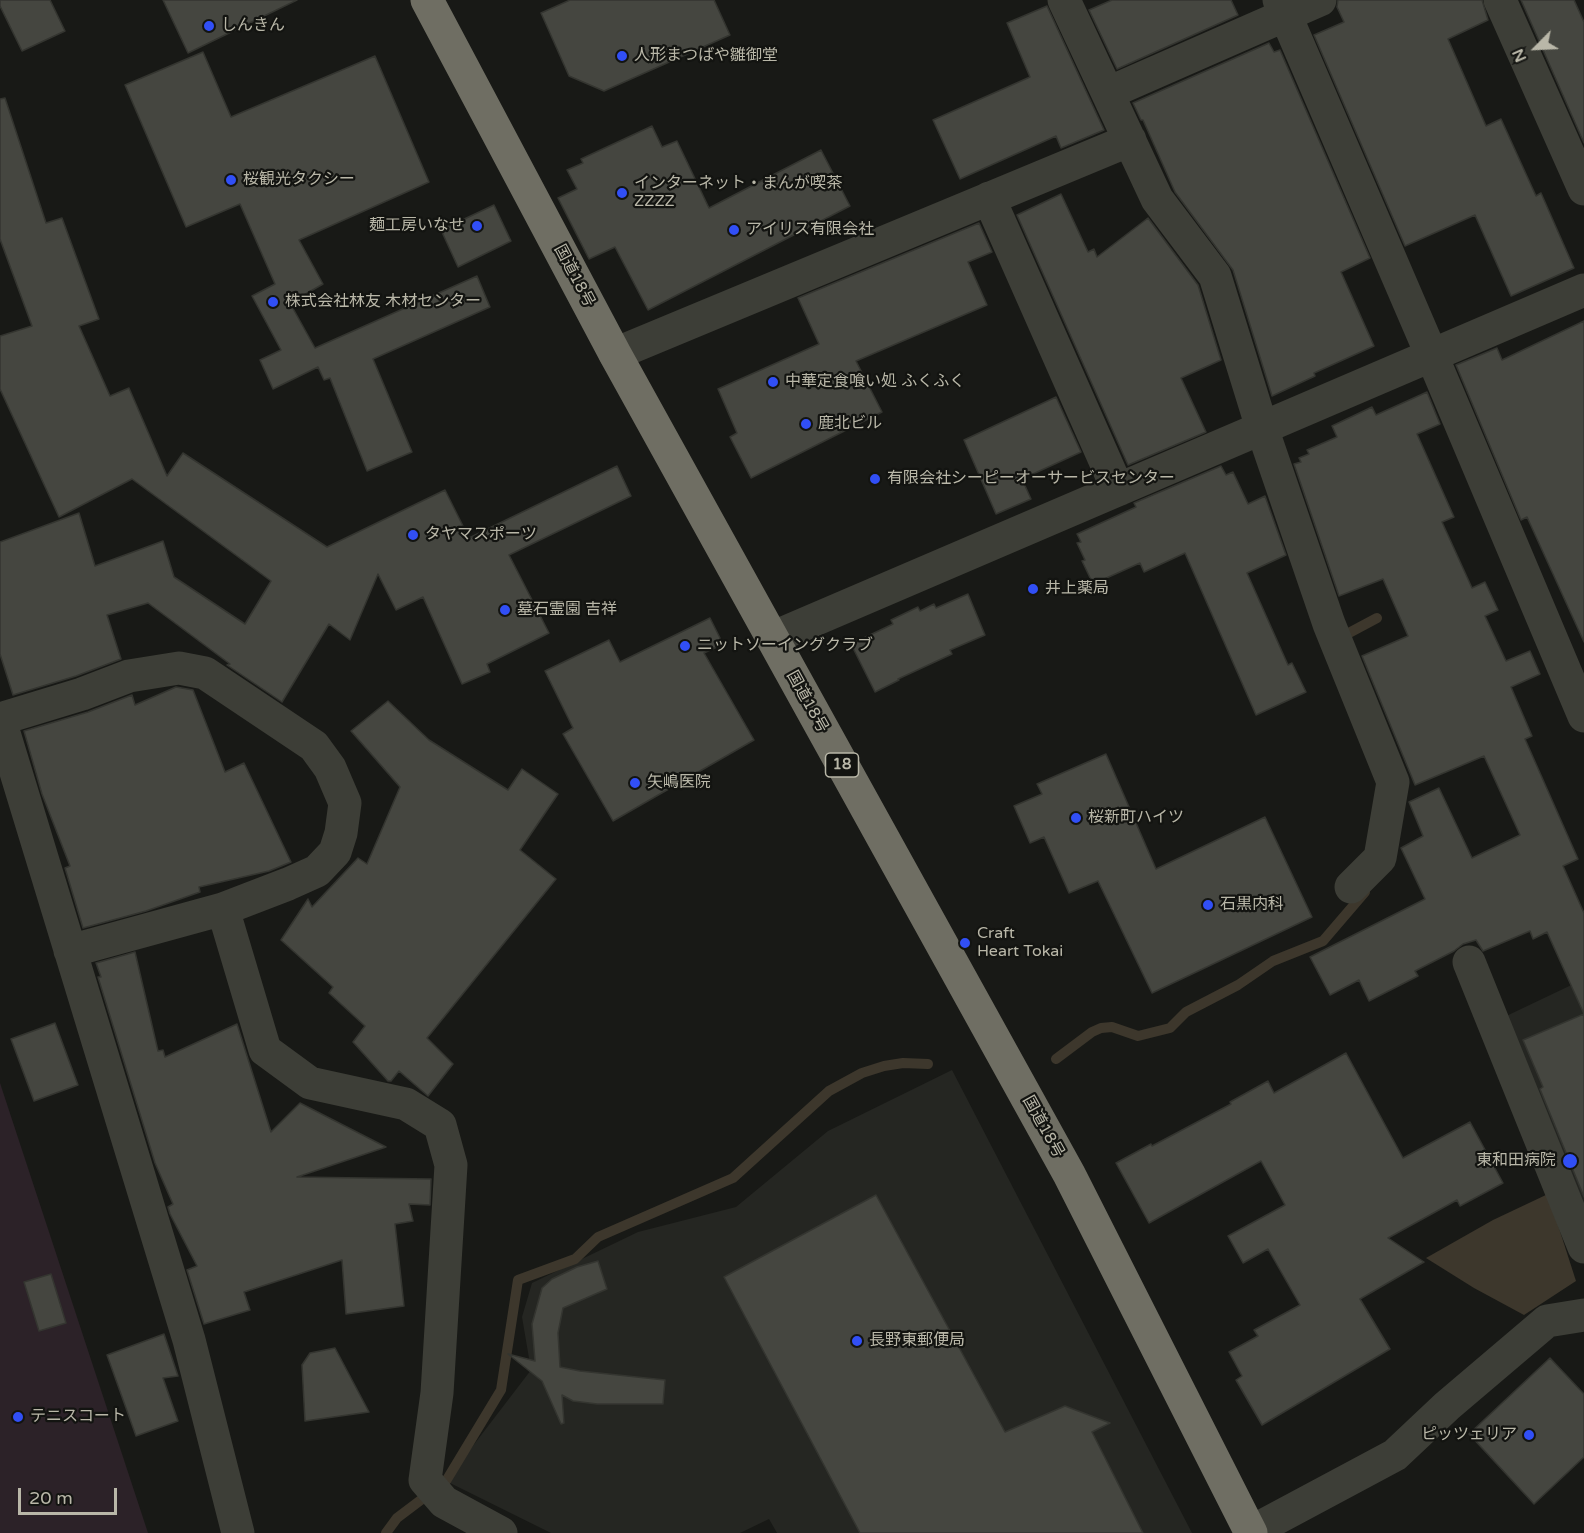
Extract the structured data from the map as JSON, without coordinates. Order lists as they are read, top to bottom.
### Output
{
  "streets": {
    "highway": ["国道18号", "18"]
  },
  "places": [
    "しんきん",
    "人形まつばや雛御堂",
    "桜観光タクシー",
    "インターネット・まんが喫茶 ZZZZ",
    "麺工房いなせ",
    "アイリス有限会社",
    "株式会社林友 木材センター",
    "中華定食喰い処 ふくふく",
    "鹿北ビル",
    "有限会社シーピーオーサービスセンター",
    "タヤマスポーツ",
    "井上薬局",
    "墓石霊園 吉祥",
    "ニットソーイングクラブ",
    "矢嶋医院",
    "桜新町ハイツ",
    "石黒内科",
    "Craft Heart Tokai",
    "東和田病院",
    "長野東郵便局",
    "テニスコート",
    "ピッツェリア"
  ],
  "scale_bar": "20 m",
  "north": "bottom left"
}
